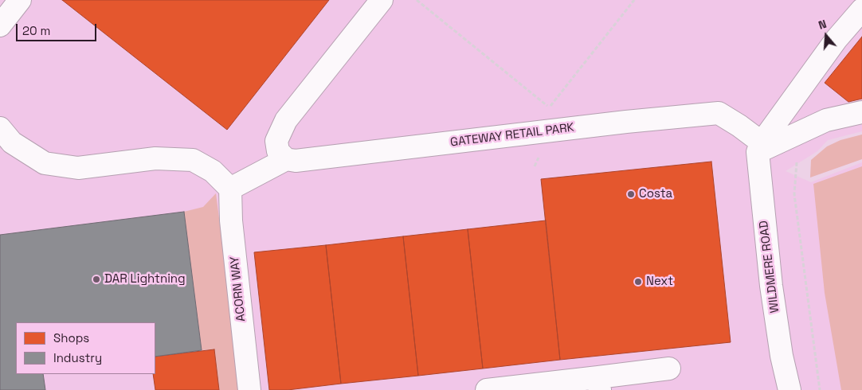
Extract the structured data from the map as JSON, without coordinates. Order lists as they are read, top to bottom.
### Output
{
  "streets": {
    "street": ["GATEWAY RETAIL PARK", "WILDMERE ROAD", "ACORN WAY"]
  },
  "crossings": [
    ["GATEWAY RETAIL PARK", "WILDMERE ROAD"]
  ],
  "places": ["Costa", "DAR Lightning", "Next"],
  "legend": ["Shops", "Industry"],
  "scale_bar": "20 m",
  "north": "top"
}
